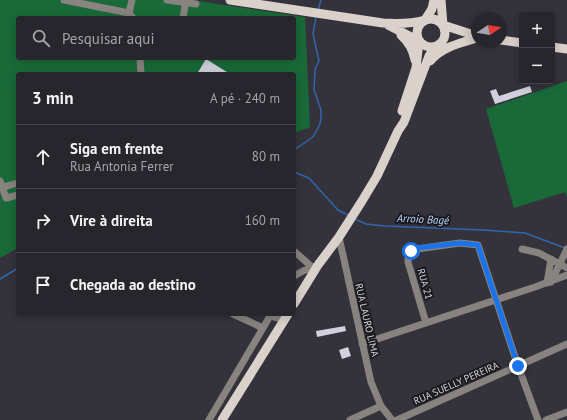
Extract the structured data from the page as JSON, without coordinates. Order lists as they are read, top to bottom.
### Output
{
  "streets": {
    "street": ["RUA 21", "RUA LAURO LIMA", "RUA SUELLY PEREIRA"]
  },
  "water": ["Arroio Bagé"],
  "north": "right",
  "page": {
    "map_buttons": ["+", "−"],
    "search": "Pesquisar aqui",
    "heading": ["3 min", "A pé · 240 m"],
    "list": [
      ["Siga em frente", "Rua Antonia Ferrer", "80 m"],
      ["Vire à direita", "160 m"],
      "Chegada ao destino"
    ]
  }
}
